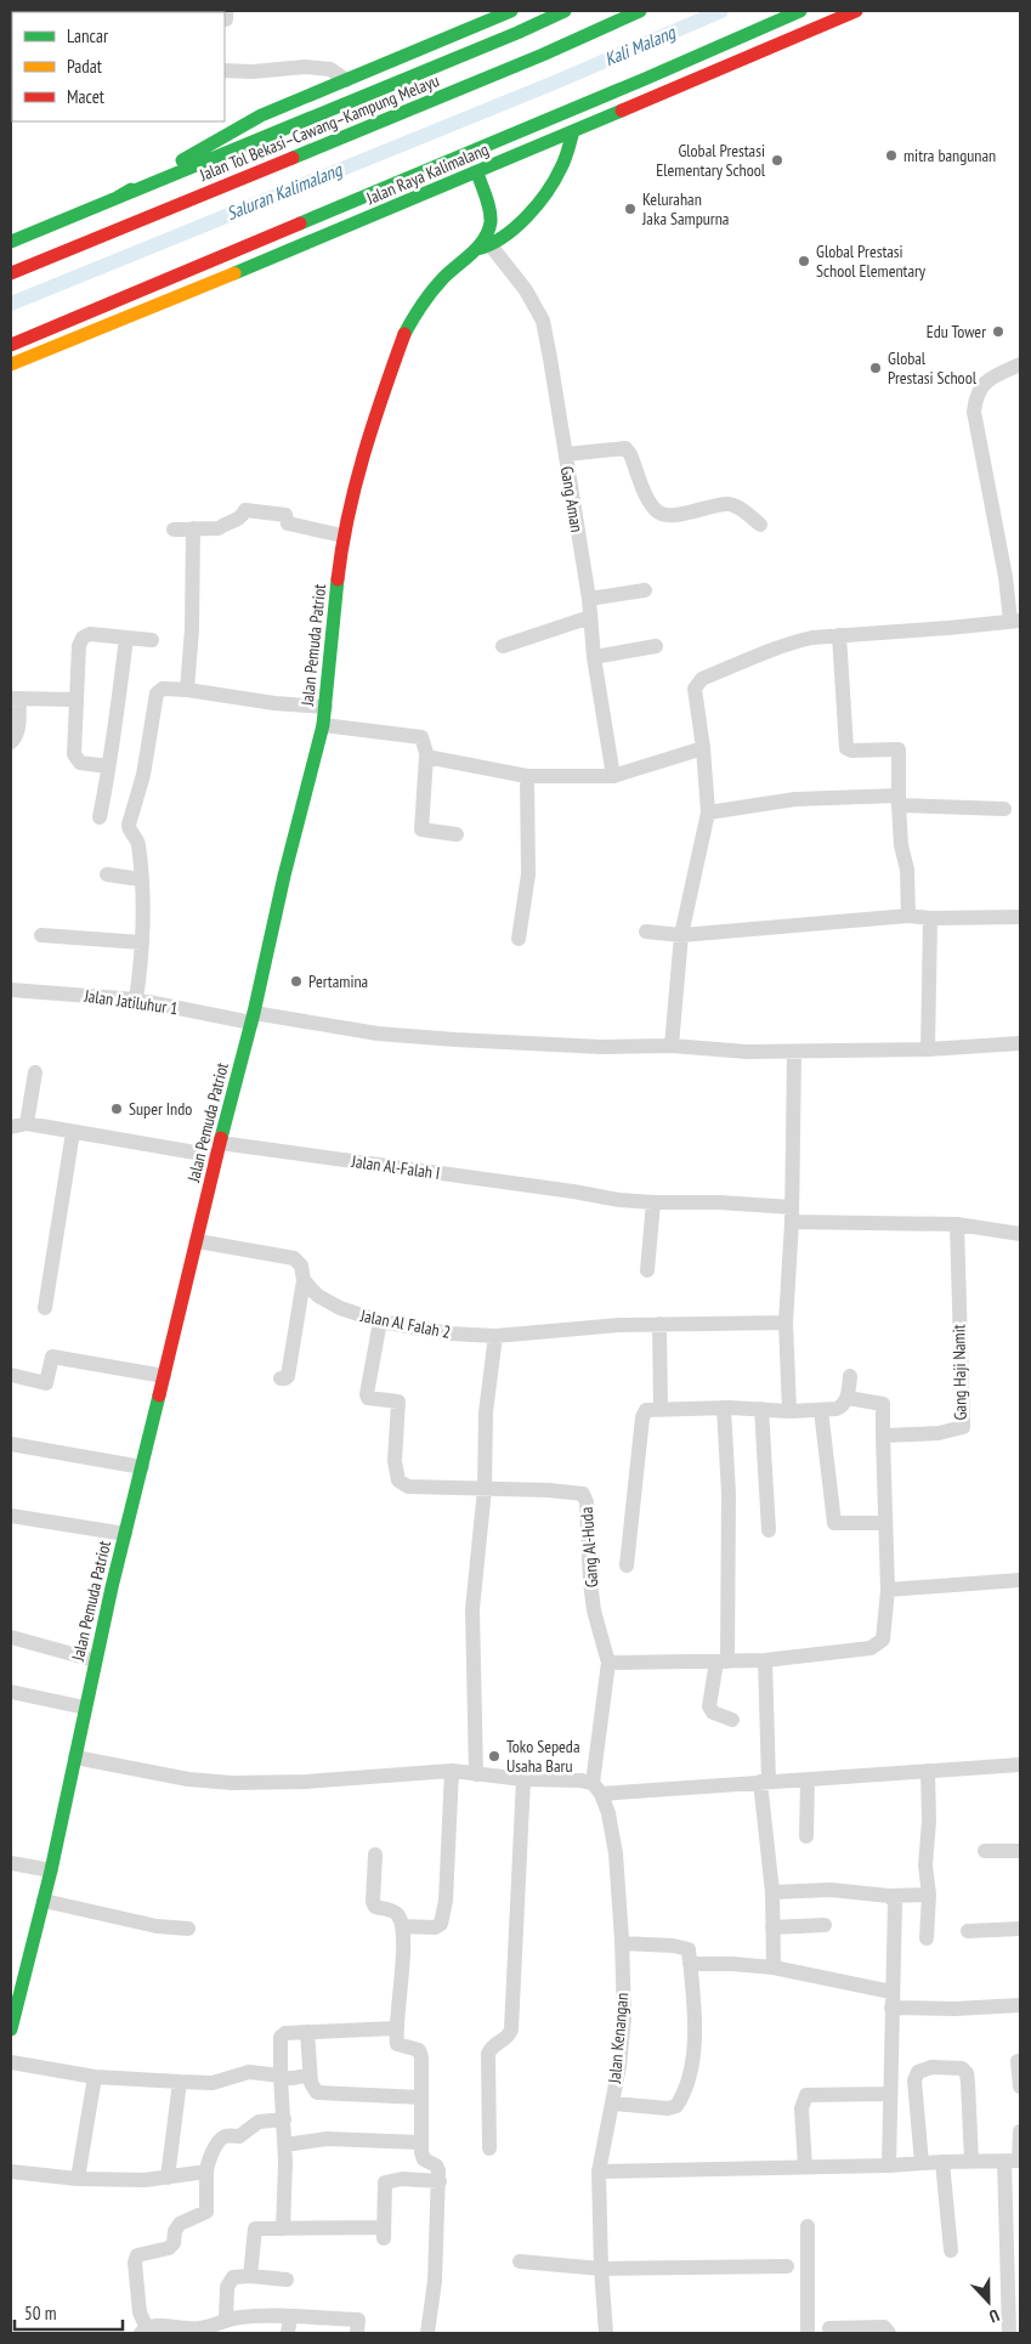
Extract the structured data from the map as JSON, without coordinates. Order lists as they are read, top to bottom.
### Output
{
  "streets": {
    "main road": ["Jalan Tol Bekasi–Cawang–Kampung Melayu", "Jalan Raya Kalimalang", "Jalan Pemuda Patriot"],
    "street": [
      "Gang Aman",
      "Jalan Jatiluhur 1",
      "Jalan Al-Falah I",
      "Jalan Al Falah 2",
      "Gang Haji Namit",
      "Gang Al-Huda",
      "Jalan Kenangan"
    ]
  },
  "crossings": [
    ["Jalan Raya Kalimalang", "Jalan Pemuda Patriot"],
    ["Gang Aman", "Jalan Pemuda Patriot"],
    ["Jalan Pemuda Patriot", "Jalan Jatiluhur 1"],
    ["Jalan Pemuda Patriot", "Jalan Al-Falah I"],
    ["Jalan Pemuda Patriot", "Jalan Al Falah 2"],
    ["Jalan Al-Falah I", "Gang Haji Namit"]
  ],
  "water": ["Kali Malang", "Saluran Kalimalang"],
  "places": [
    "mitra bangunan",
    "Global Prestasi Elementary School",
    "Kelurahan Jaka Sampurna",
    "Global Prestasi School Elementary",
    "Edu Tower",
    "Global Prestasi School",
    "Pertamina",
    "Super Indo",
    "Toko Sepeda Usaha Baru"
  ],
  "legend": ["Lancar", "Padat", "Macet"],
  "scale_bar": "50 m",
  "north": "bottom"
}
